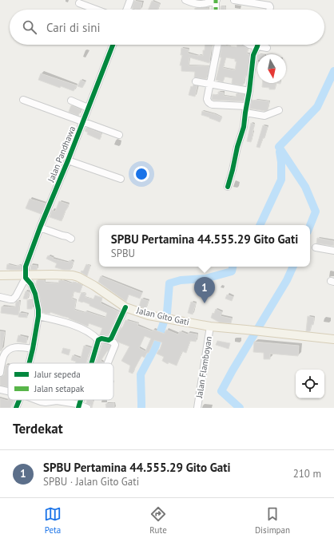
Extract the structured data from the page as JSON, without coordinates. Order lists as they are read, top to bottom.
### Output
{
  "streets": {
    "main road": ["Jalan Gito Gati"],
    "street": ["Jalan Pandhawa", "Jalan Flamboyan"]
  },
  "crossings": [
    ["Jalan Pandhawa", "Jalan Gito Gati"],
    ["Jalan Gito Gati", "Jalan Flamboyan"]
  ],
  "legend": ["Jalur sepeda", "Jalan setapak"],
  "north": "bottom",
  "page": {
    "search": "Cari di sini",
    "popup": ["SPBU Pertamina 44.555.29 Gito Gati", "SPBU"],
    "pins": "1",
    "heading": "Terdekat",
    "list": [
      {
        "mark": "1",
        "name": "SPBU Pertamina 44.555.29 Gito Gati",
        "note": "SPBU · Jalan Gito Gati",
        "value": "210 m"
      }
    ],
    "nav": ["Peta", "Rute", "Disimpan"]
  }
}
